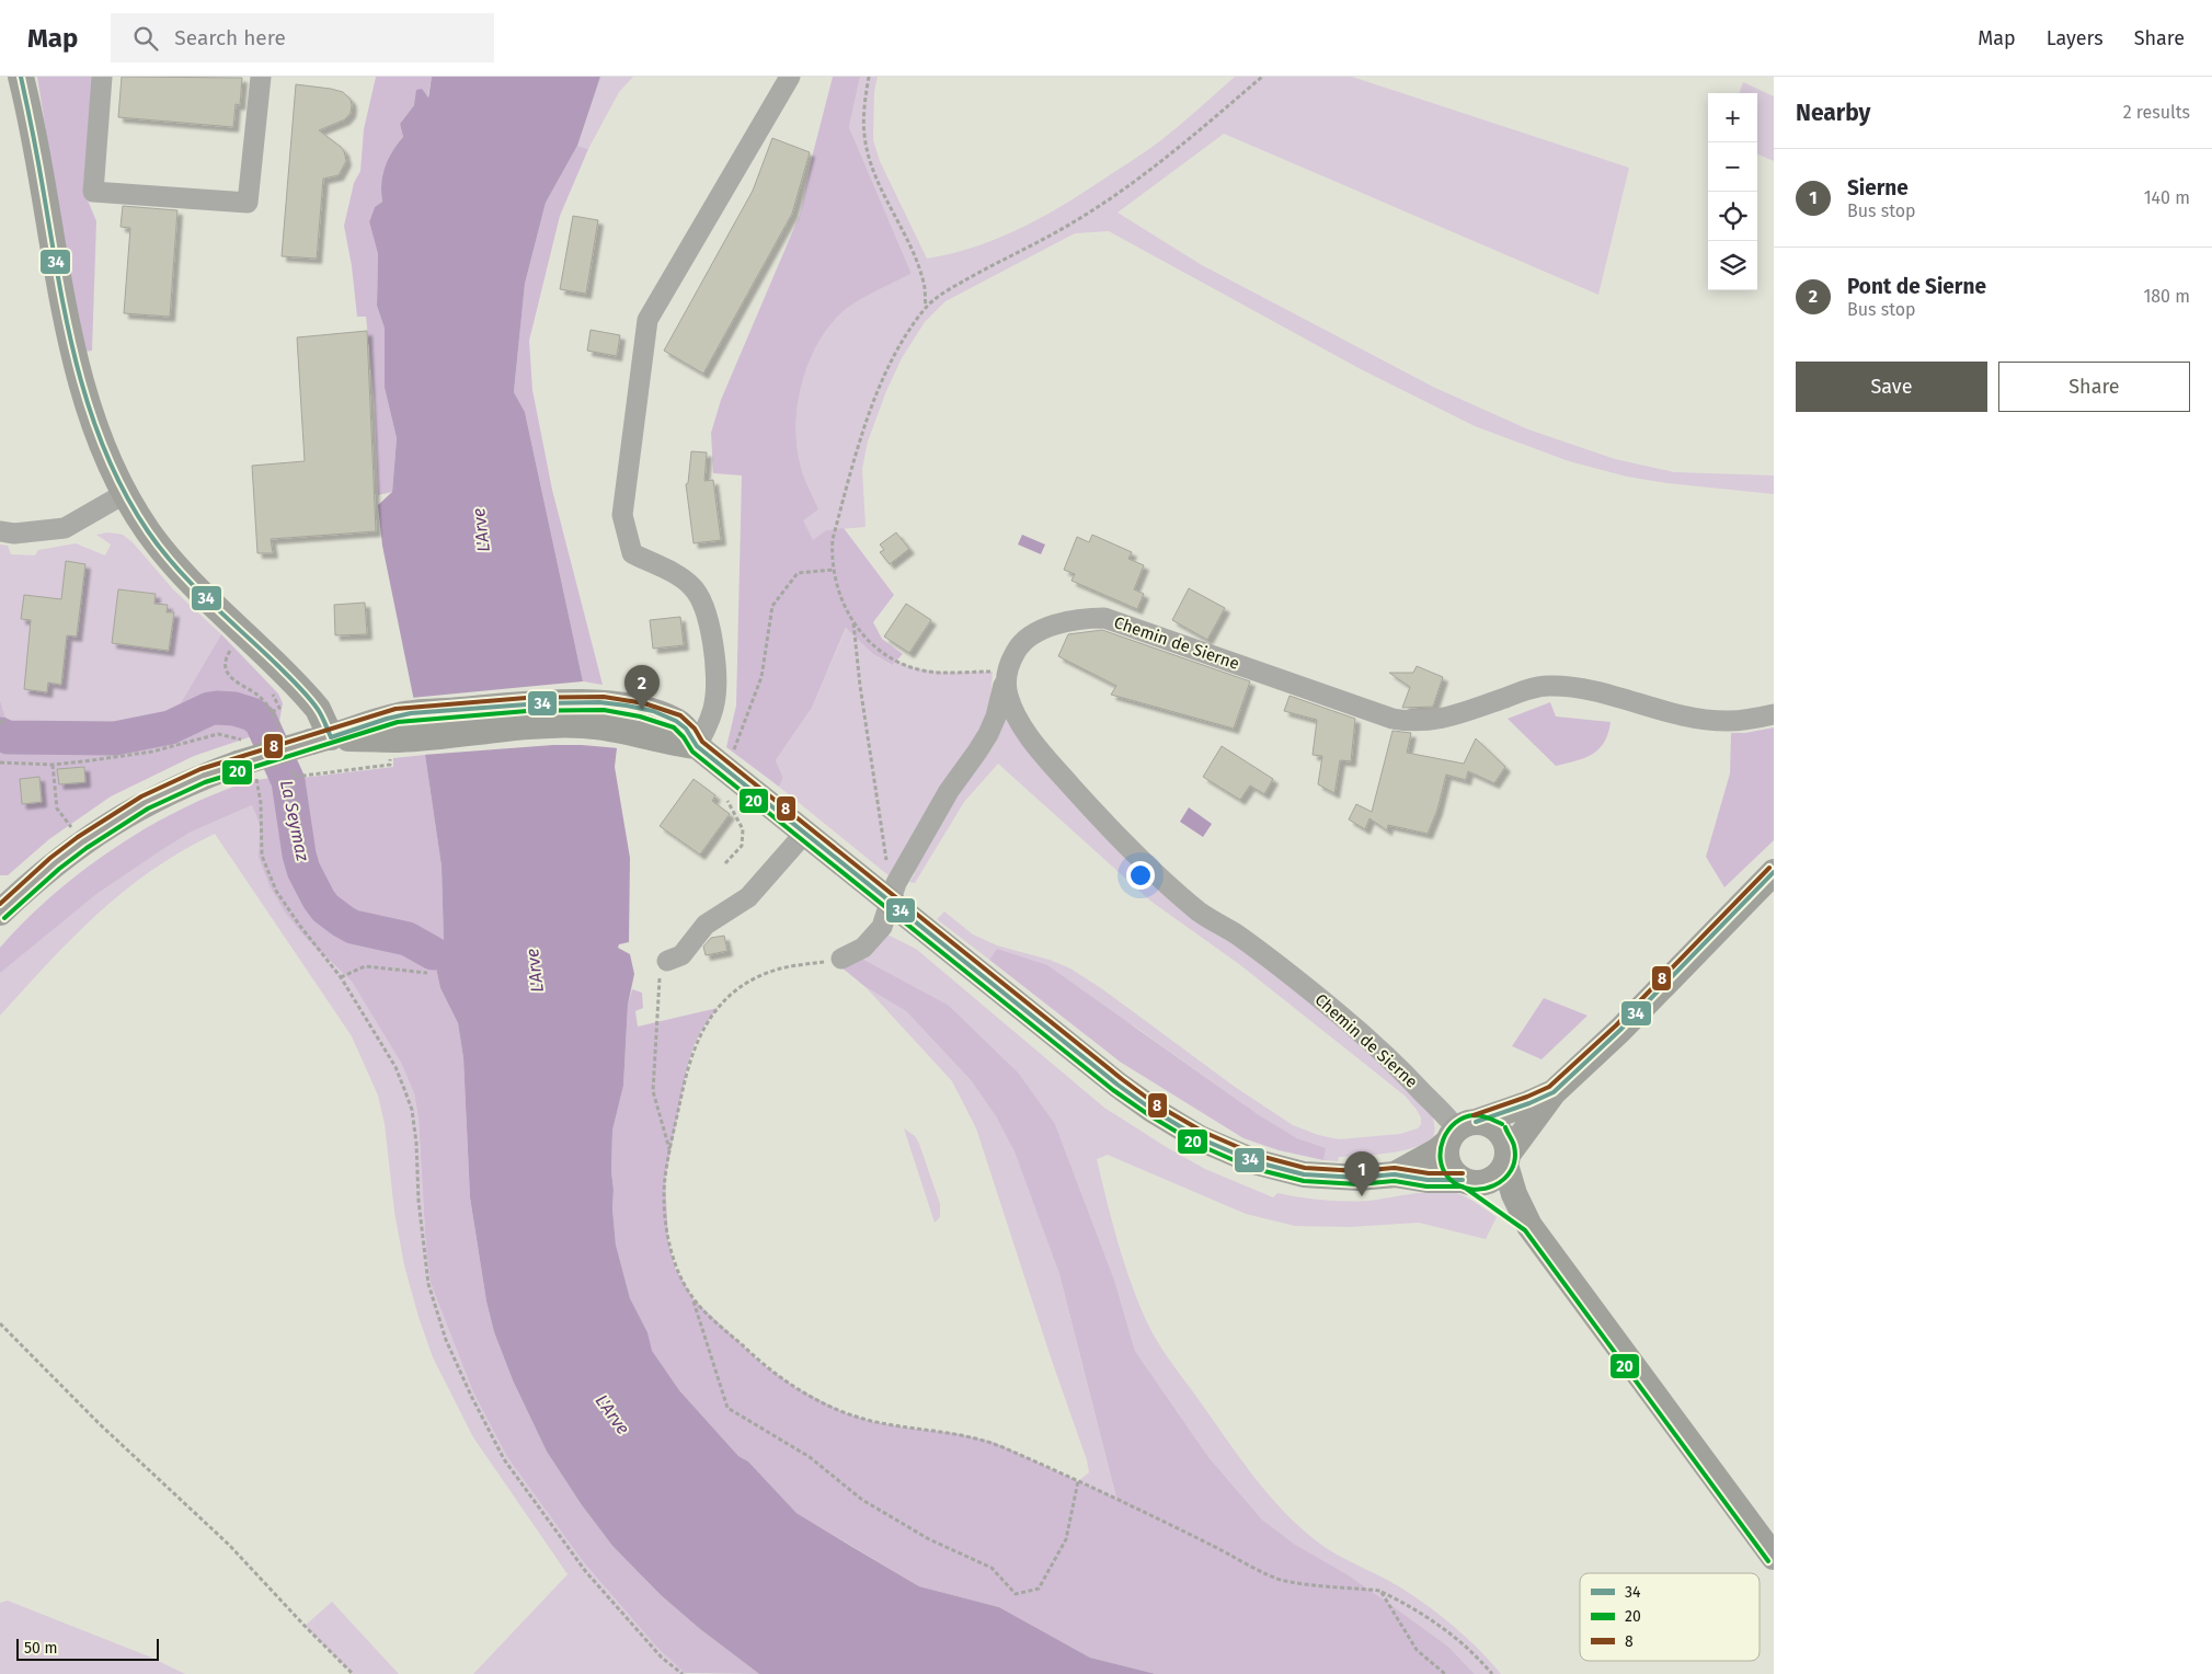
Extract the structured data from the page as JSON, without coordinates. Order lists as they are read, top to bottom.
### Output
{
  "streets": {
    "street": ["Chemin de Sierne"]
  },
  "water": ["L'Arve", "La Seymaz"],
  "lines": ["transit line 34", "transit line 8", "transit line 20"],
  "legend": ["34", "20", "8"],
  "scale_bar": "50 m",
  "page": {
    "header": "Map",
    "search": "Search here",
    "nav": ["Map", "Layers", "Share"],
    "heading": ["Nearby", "2 results"],
    "map_buttons": ["+", "−"],
    "list": [
      {
        "mark": "1",
        "name": "Sierne",
        "note": "Bus stop",
        "value": "140 m"
      },
      {
        "mark": "2",
        "name": "Pont de Sierne",
        "note": "Bus stop",
        "value": "180 m"
      }
    ],
    "buttons": ["Save", "Share"],
    "pins": ["2", "1"],
    "scale": "50 m"
  }
}
